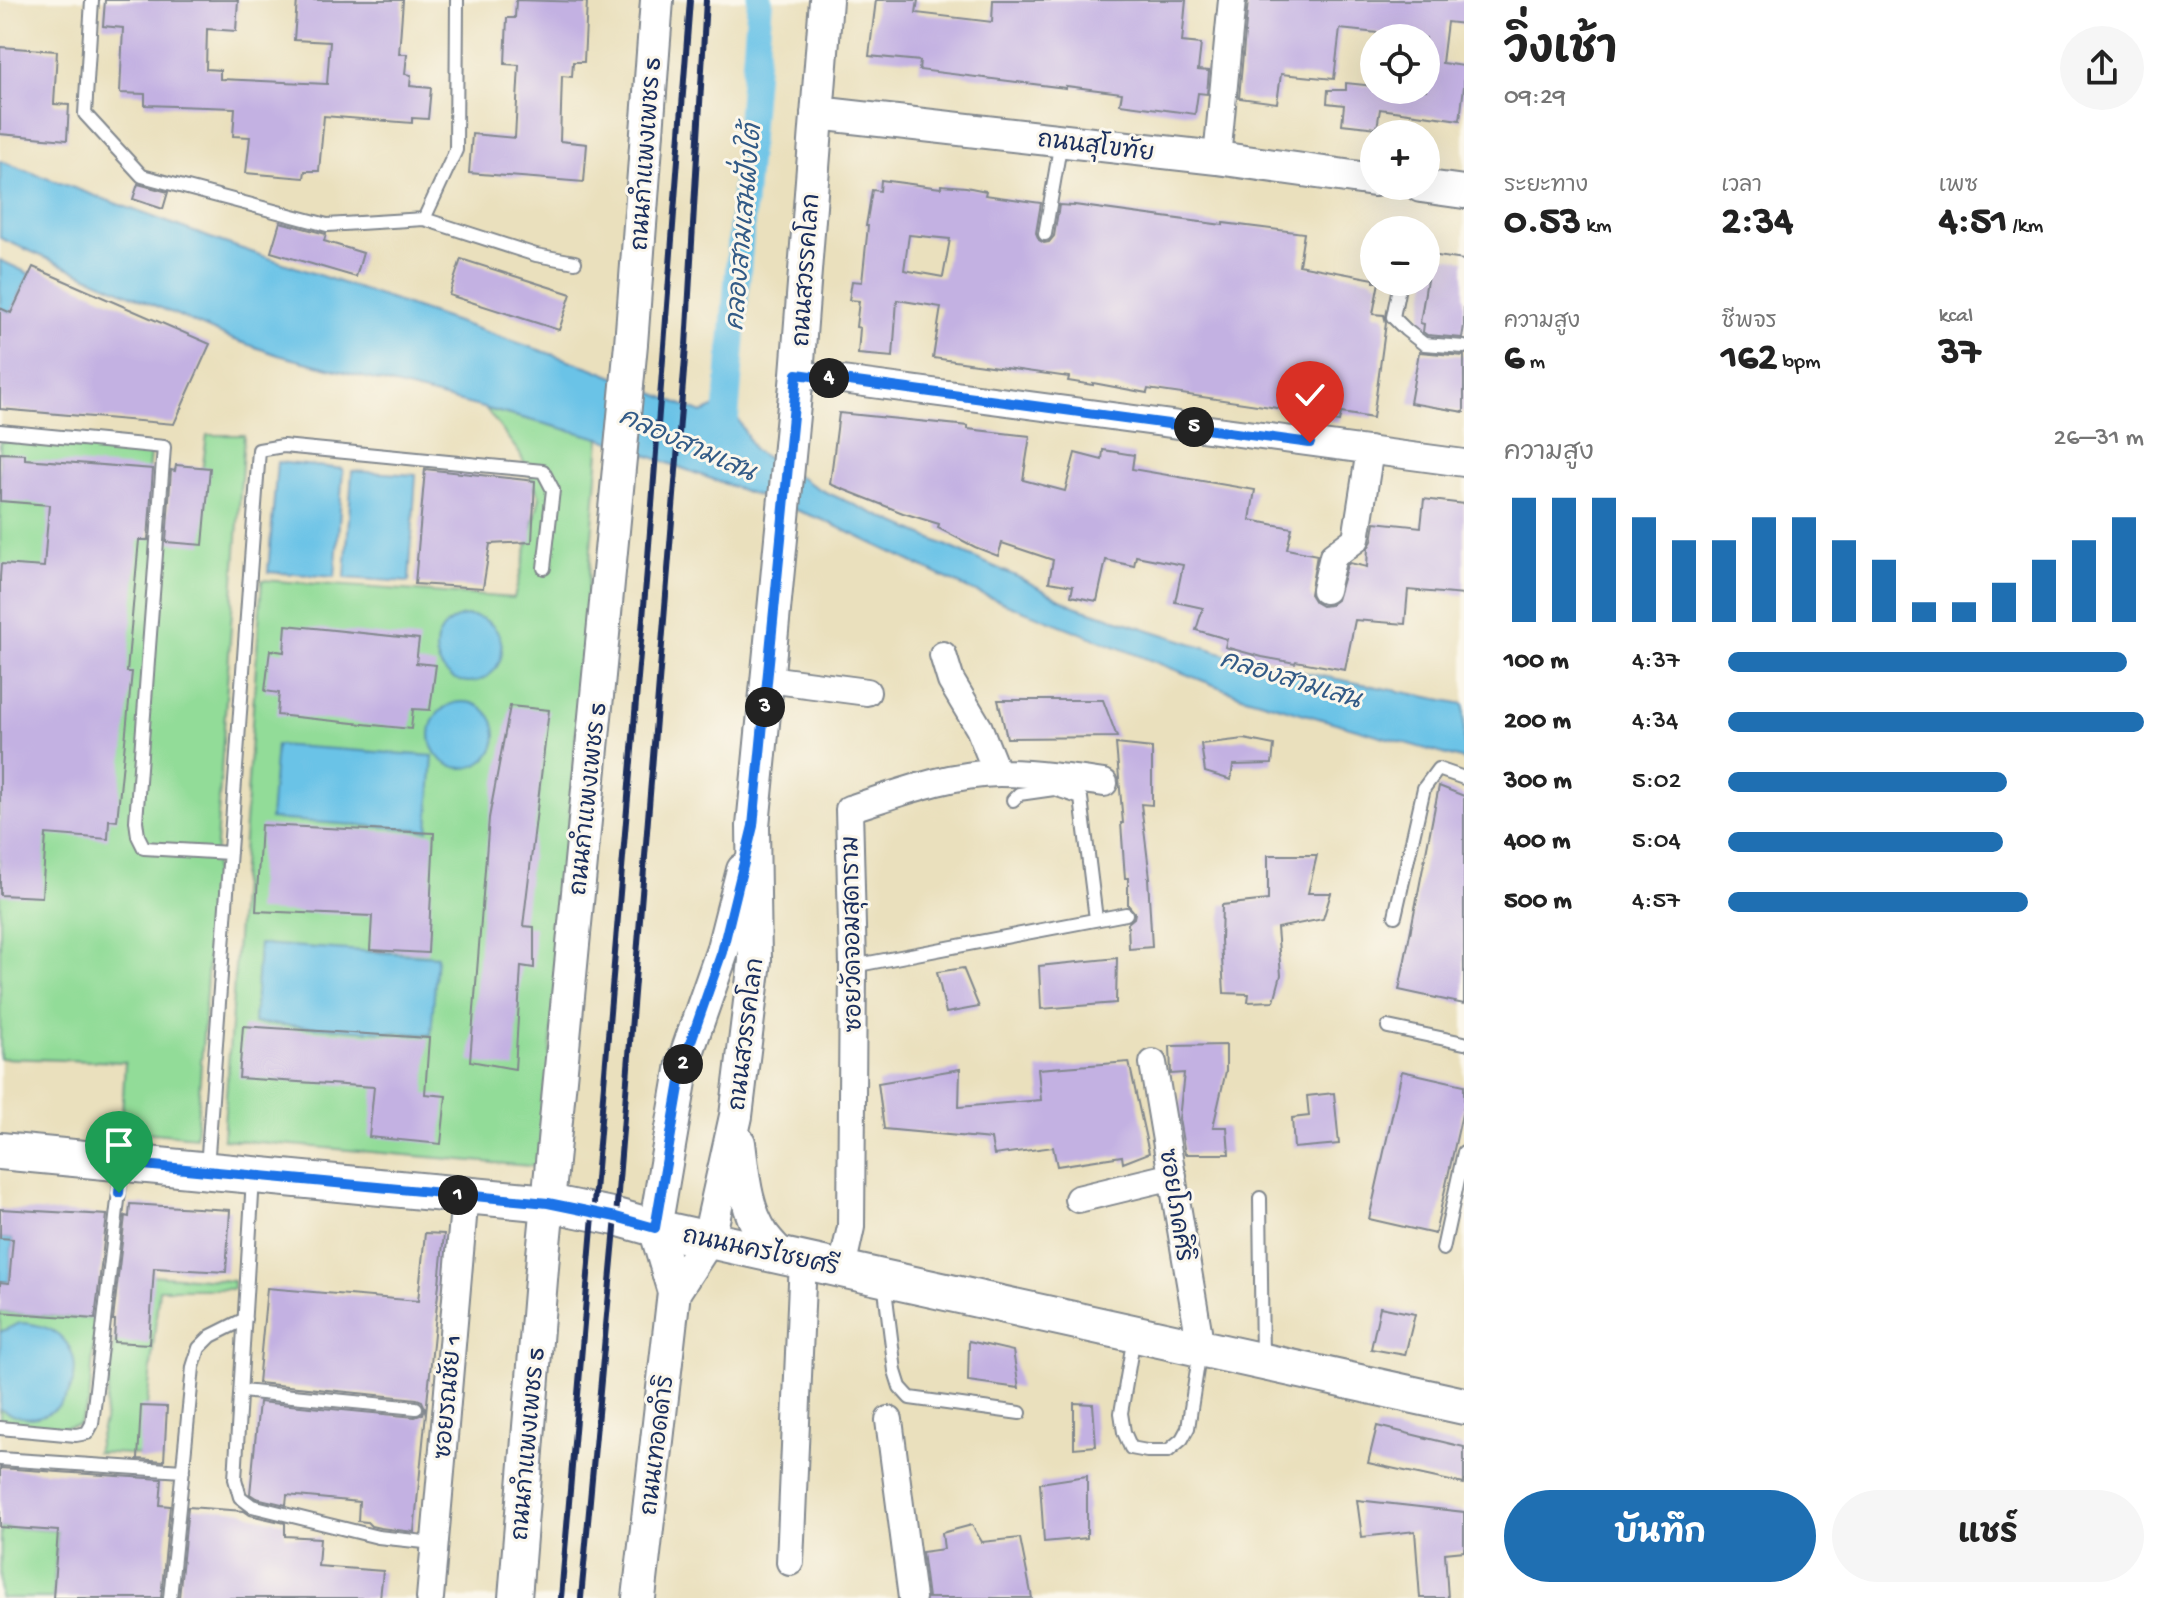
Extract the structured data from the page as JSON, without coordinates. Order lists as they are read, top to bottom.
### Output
{
  "streets": {
    "main road": ["ถนนนครไชยศรี"],
    "street": [
      "ถนนสุโขทัย",
      "ถนนกำแพงเพชร 5",
      "ถนนสวรรคโลก",
      "ซอยวัดจอมสุดาราม",
      "ซอยโภคศิริ",
      "ซอยรณชัย 1",
      "ถนนเทอดดำริ"
    ]
  },
  "crossings": [
    ["ถนนสุโขทัย", "ถนนสวรรคโลก"],
    ["ถนนกำแพงเพชร 5", "ถนนนครไชยศรี"],
    ["ถนนสวรรคโลก", "ถนนนครไชยศรี"],
    ["ถนนสวรรคโลก", "ถนนเทอดดำริ"],
    ["ซอยวัดจอมสุดาราม", "ถนนนครไชยศรี"],
    ["ซอยโภคศิริ", "ถนนนครไชยศรี"],
    ["ถนนนครไชยศรี", "ซอยรณชัย 1"],
    ["ถนนนครไชยศรี", "ถนนเทอดดำริ"]
  ],
  "water": ["คลองสามเสนฝั่งใต้", "คลองสามเสน"],
  "page": {
    "heading": ["วิ่งเช้า", "09:29"],
    "map_buttons": ["+", "−"],
    "stats": [
      ["ระยะทาง", "0.53 km"],
      ["เวลา", "2:34"],
      ["เพซ", "4:51 /km"],
      ["ความสูง", "6 m"],
      ["ชีพจร", "162 bpm"],
      ["kcal", "37"]
    ],
    "pins": [
      "4",
      "5",
      "3",
      "2",
      "1"
    ],
    "chart": ["ความสูง", "26–31 m"],
    "list": [
      {
        "name": "100 m",
        "note": "4:37"
      },
      {
        "name": "200 m",
        "note": "4:34"
      },
      {
        "name": "300 m",
        "note": "5:02"
      },
      {
        "name": "400 m",
        "note": "5:04"
      },
      {
        "name": "500 m",
        "note": "4:57"
      }
    ],
    "buttons": ["บันทึก", "แชร์"]
  }
}
